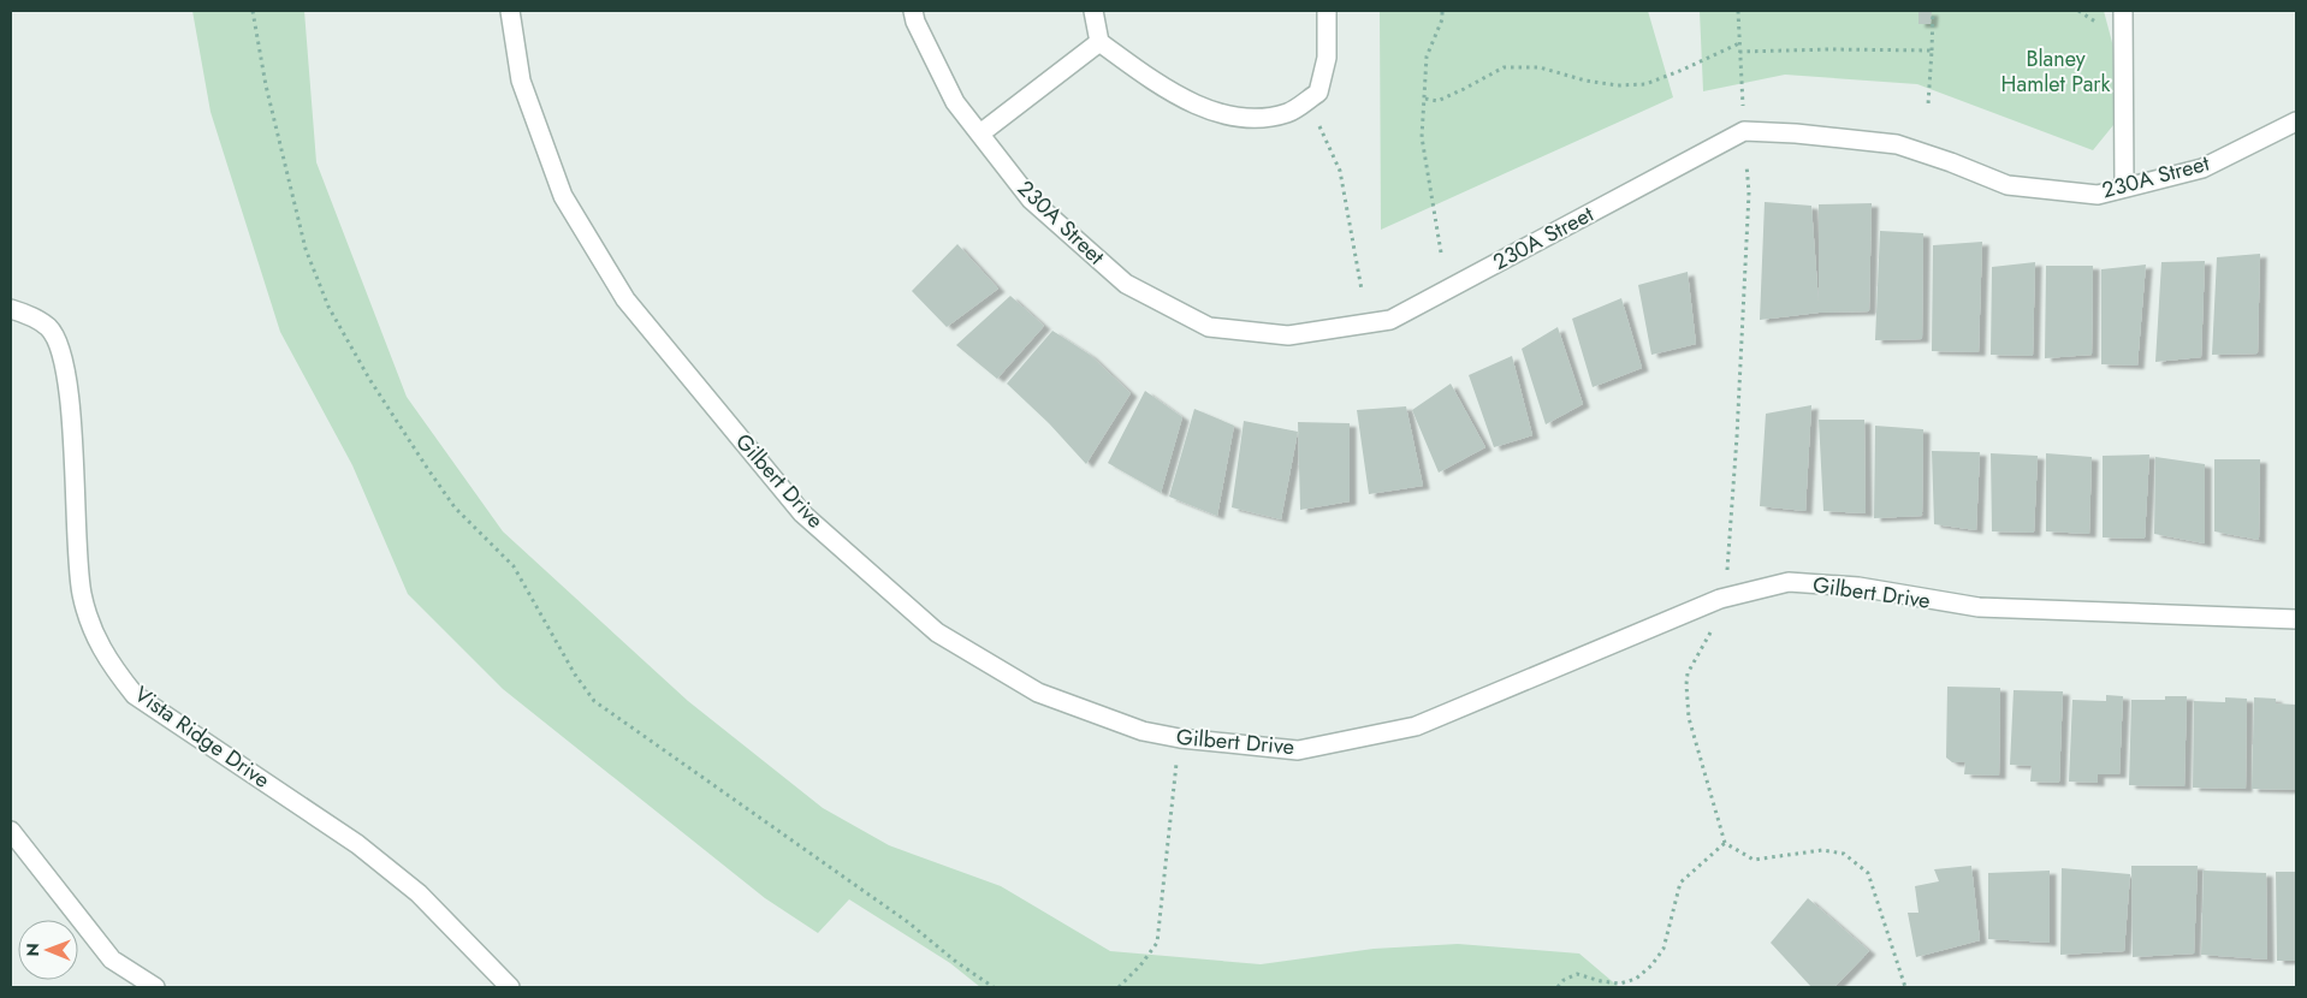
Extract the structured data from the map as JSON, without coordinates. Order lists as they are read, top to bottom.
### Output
{
  "streets": {
    "street": ["230A Street", "Gilbert Drive", "Vista Ridge Drive"]
  },
  "parks": ["Blaney Hamlet Park"],
  "north": "left"
}
